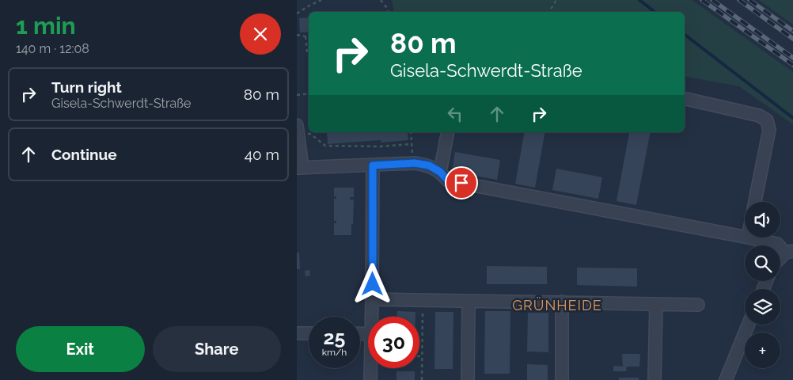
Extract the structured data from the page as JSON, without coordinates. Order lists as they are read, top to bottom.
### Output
{
  "districts": ["GRÜNHEIDE"],
  "page": {
    "heading": ["1 min", "140 m · 12:08"],
    "turn": ["80 m", "Gisela-Schwerdt-Straße"],
    "list": [
      {
        "name": "Turn right",
        "note": "Gisela-Schwerdt-Straße",
        "value": "80 m"
      },
      {
        "name": "Continue",
        "value": "40 m"
      }
    ],
    "map_buttons": "+",
    "speed": "25 km/h",
    "limit": "30",
    "buttons": ["Exit", "Share"]
  }
}
